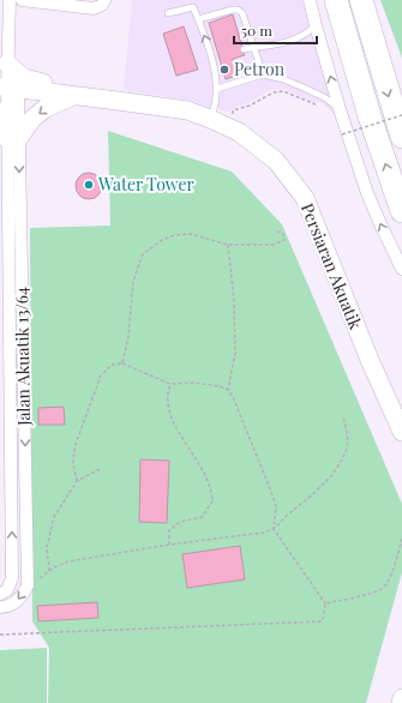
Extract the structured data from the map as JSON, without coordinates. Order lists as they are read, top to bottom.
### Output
{
  "streets": {
    "street": ["Persiaran Akuatik", "Jalan Akuatik 13/64"]
  },
  "crossings": [
    ["Persiaran Akuatik", "Jalan Akuatik 13/64"]
  ],
  "places": ["Petron", "Water Tower"],
  "scale_bar": "50 m"
}
